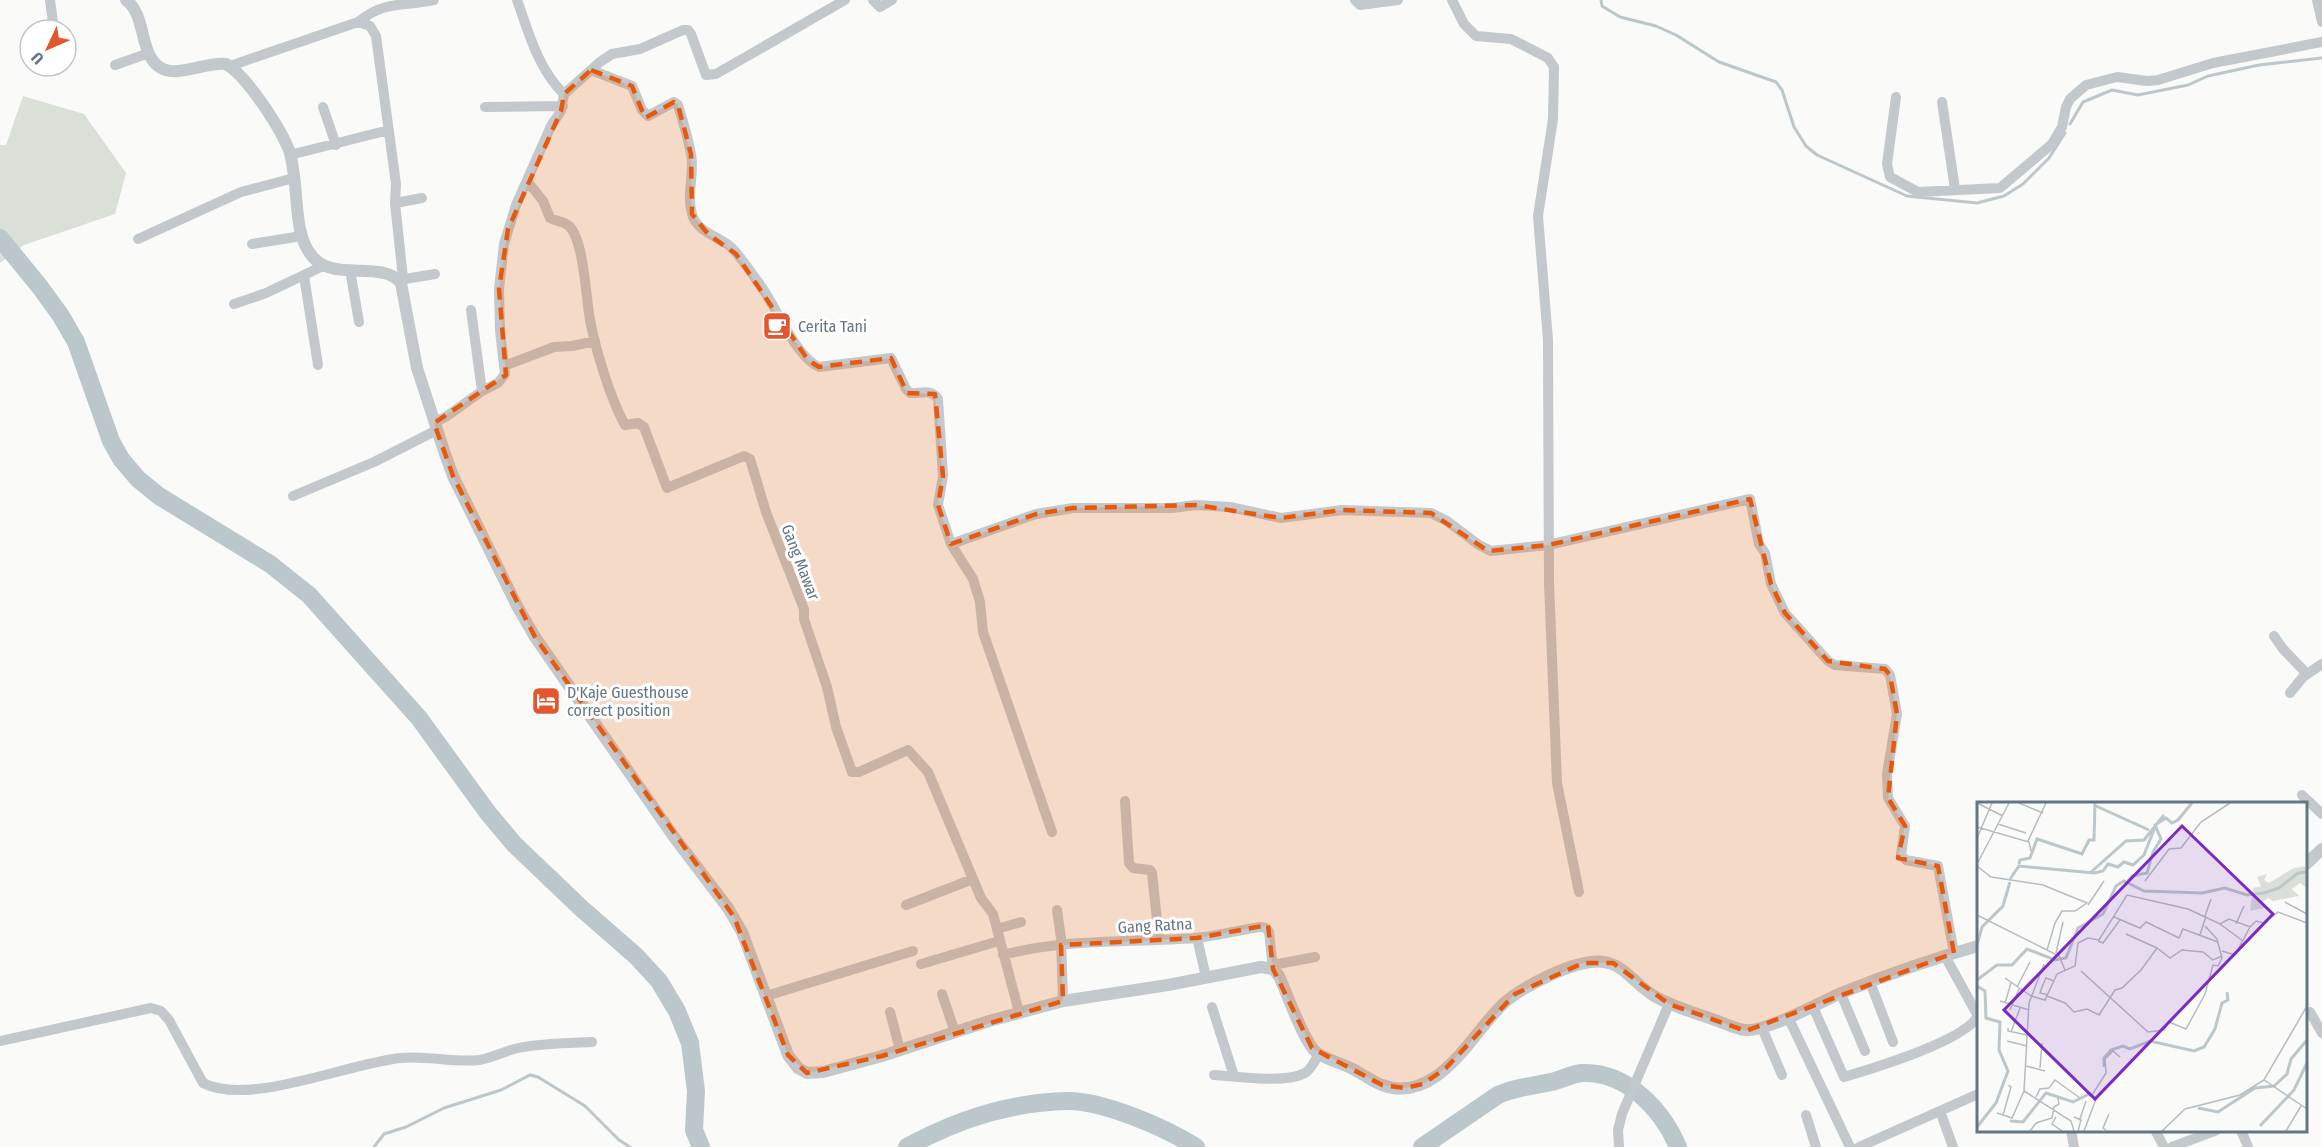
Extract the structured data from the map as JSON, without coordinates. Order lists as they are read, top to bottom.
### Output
{
  "streets": {
    "street": ["Gang Mawar", "Gang Ratna"]
  },
  "crossings": [
    ["Gang Mawar", "Gang Ratna"]
  ],
  "places": {
    "cafe": ["Cerita Tani"],
    "hotel": ["D'Kaje Guesthouse correct position"]
  },
  "north": "bottom left"
}
